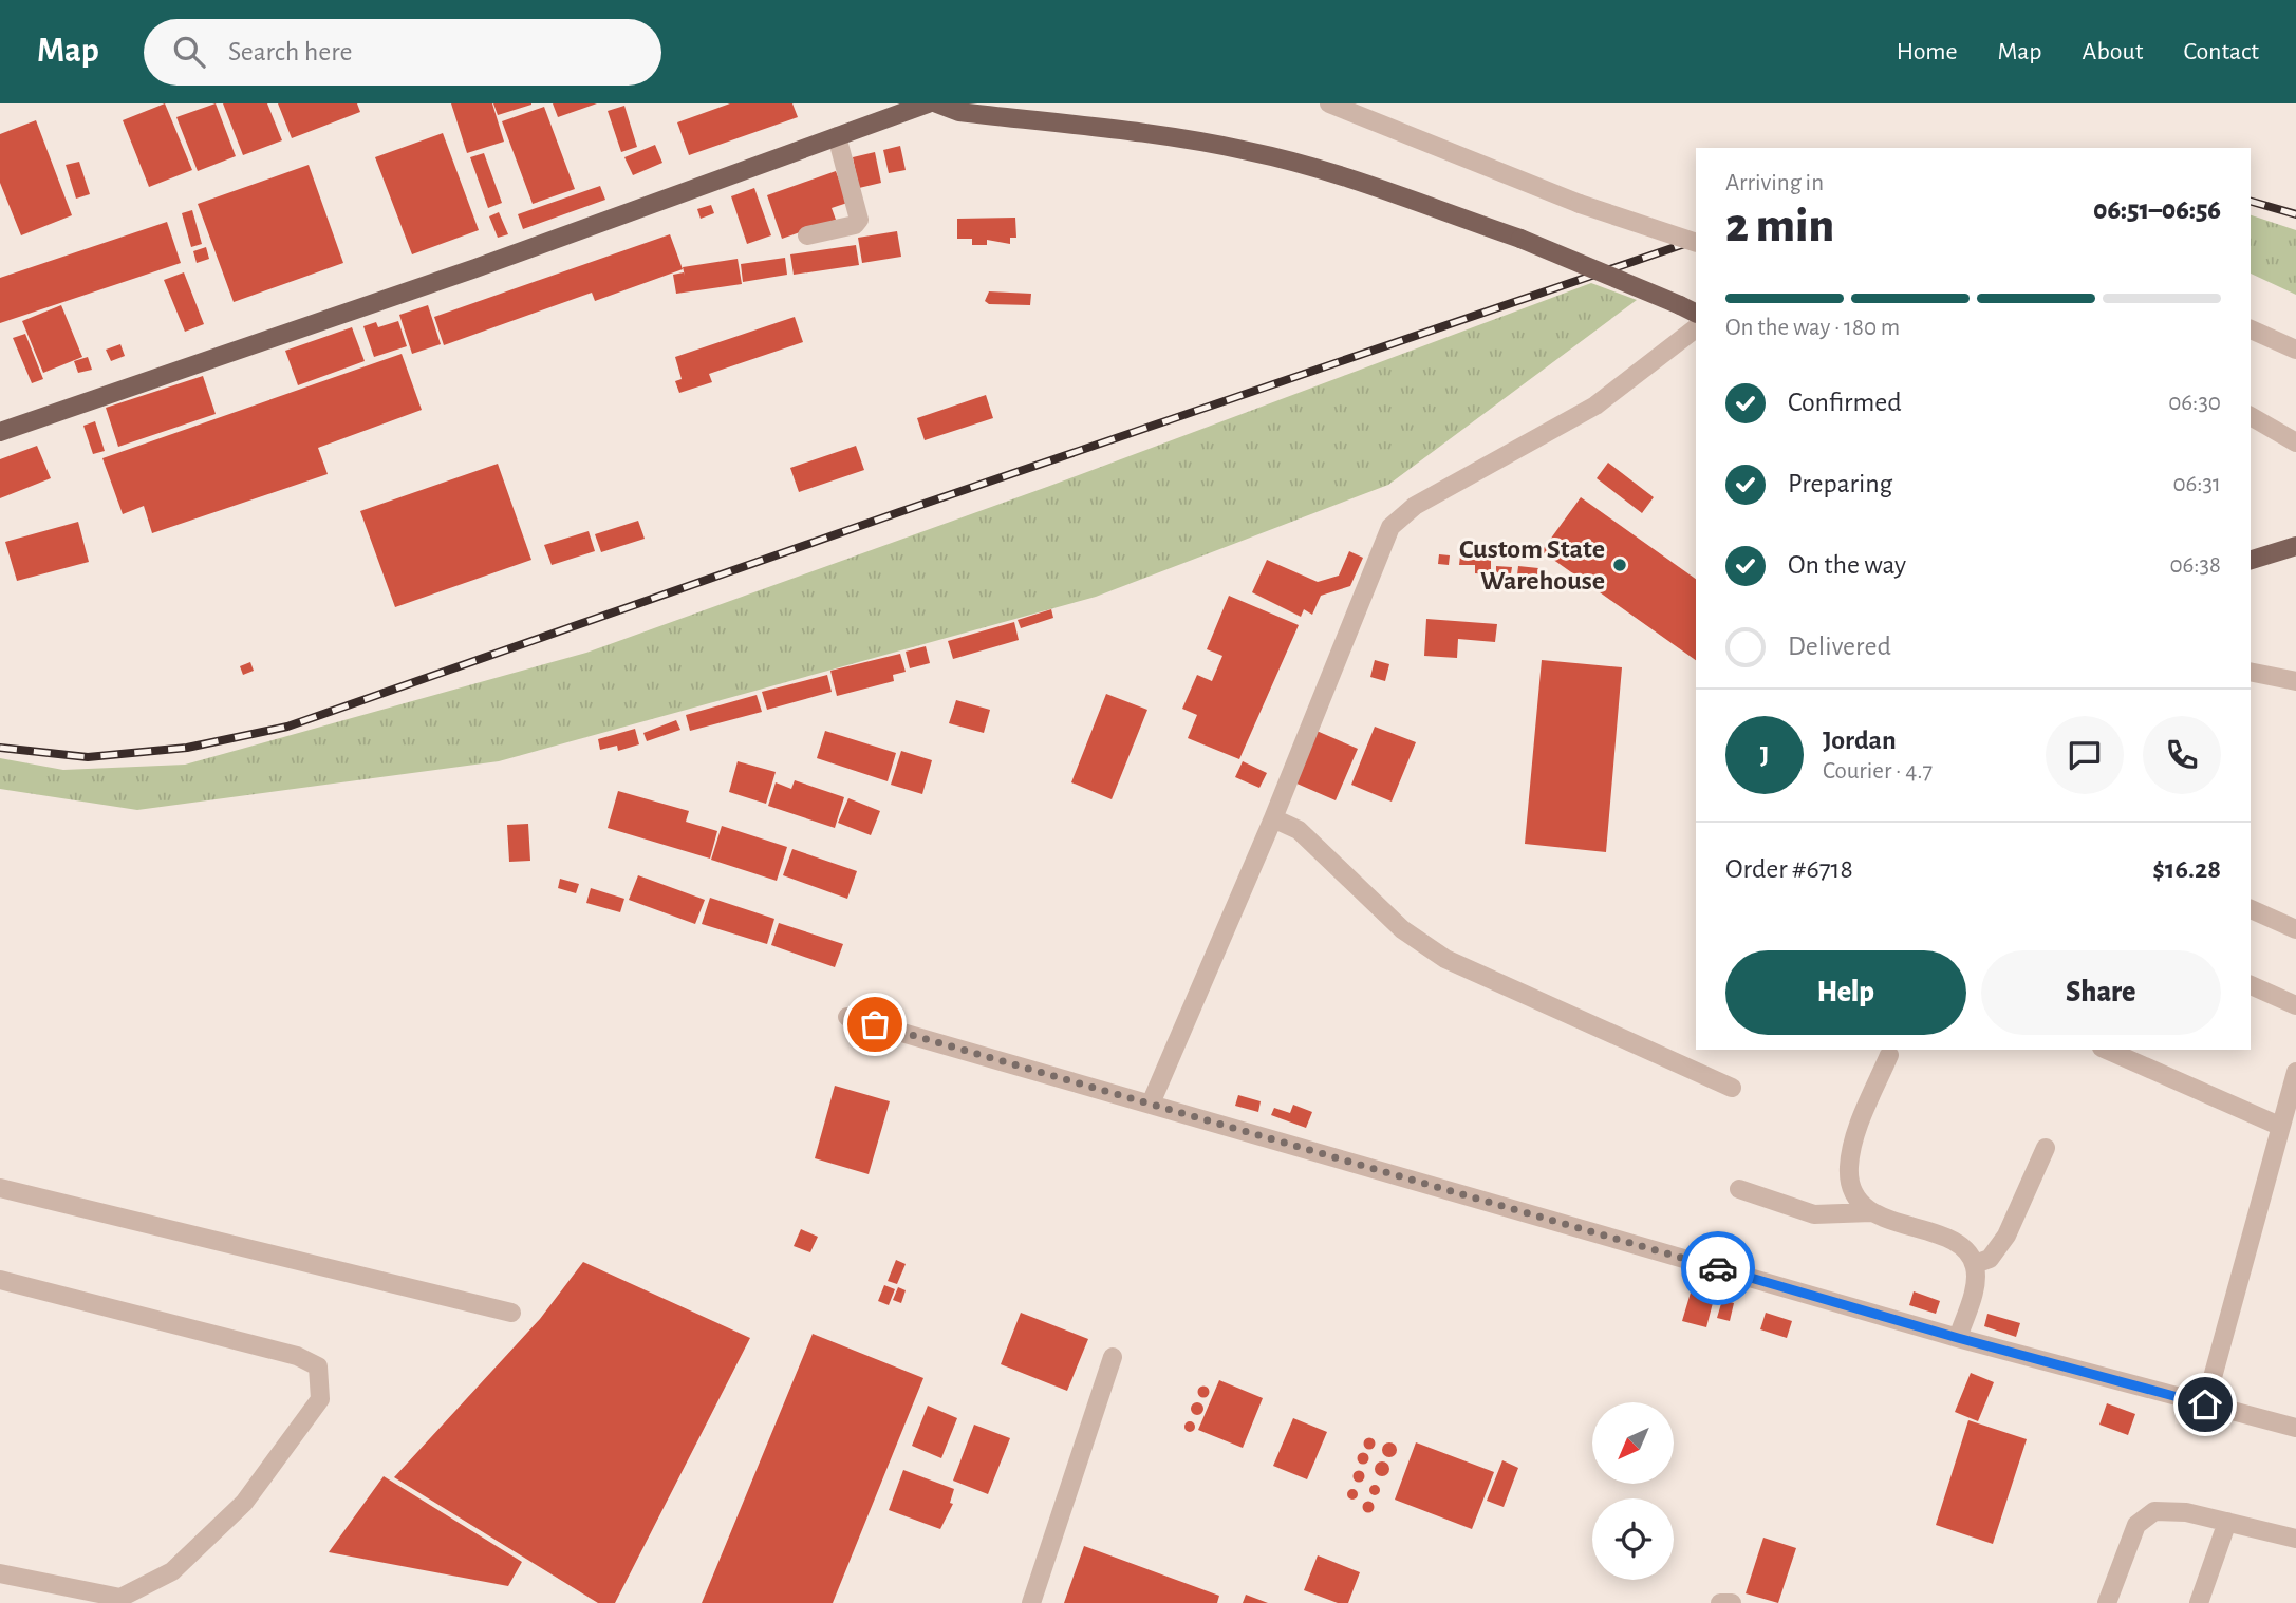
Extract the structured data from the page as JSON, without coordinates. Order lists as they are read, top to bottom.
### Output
{
  "places": ["Custom State Warehouse"],
  "north": "bottom left",
  "page": {
    "header": "Map",
    "search": "Search here",
    "nav": [
      "Home",
      "Map",
      "About",
      "Contact"
    ],
    "heading": ["2 min", "Arriving in", "06:51–06:56"],
    "panel": [
      "Jordan",
      "Courier · 4.7",
      "Order #6718",
      "$16.28"
    ],
    "bar": "On the way · 180 m",
    "list": [
      ["Confirmed", "06:30"],
      ["Preparing", "06:31"],
      ["On the way", "06:38"],
      "Delivered"
    ],
    "round": "J",
    "buttons": ["Help", "Share"]
  }
}
